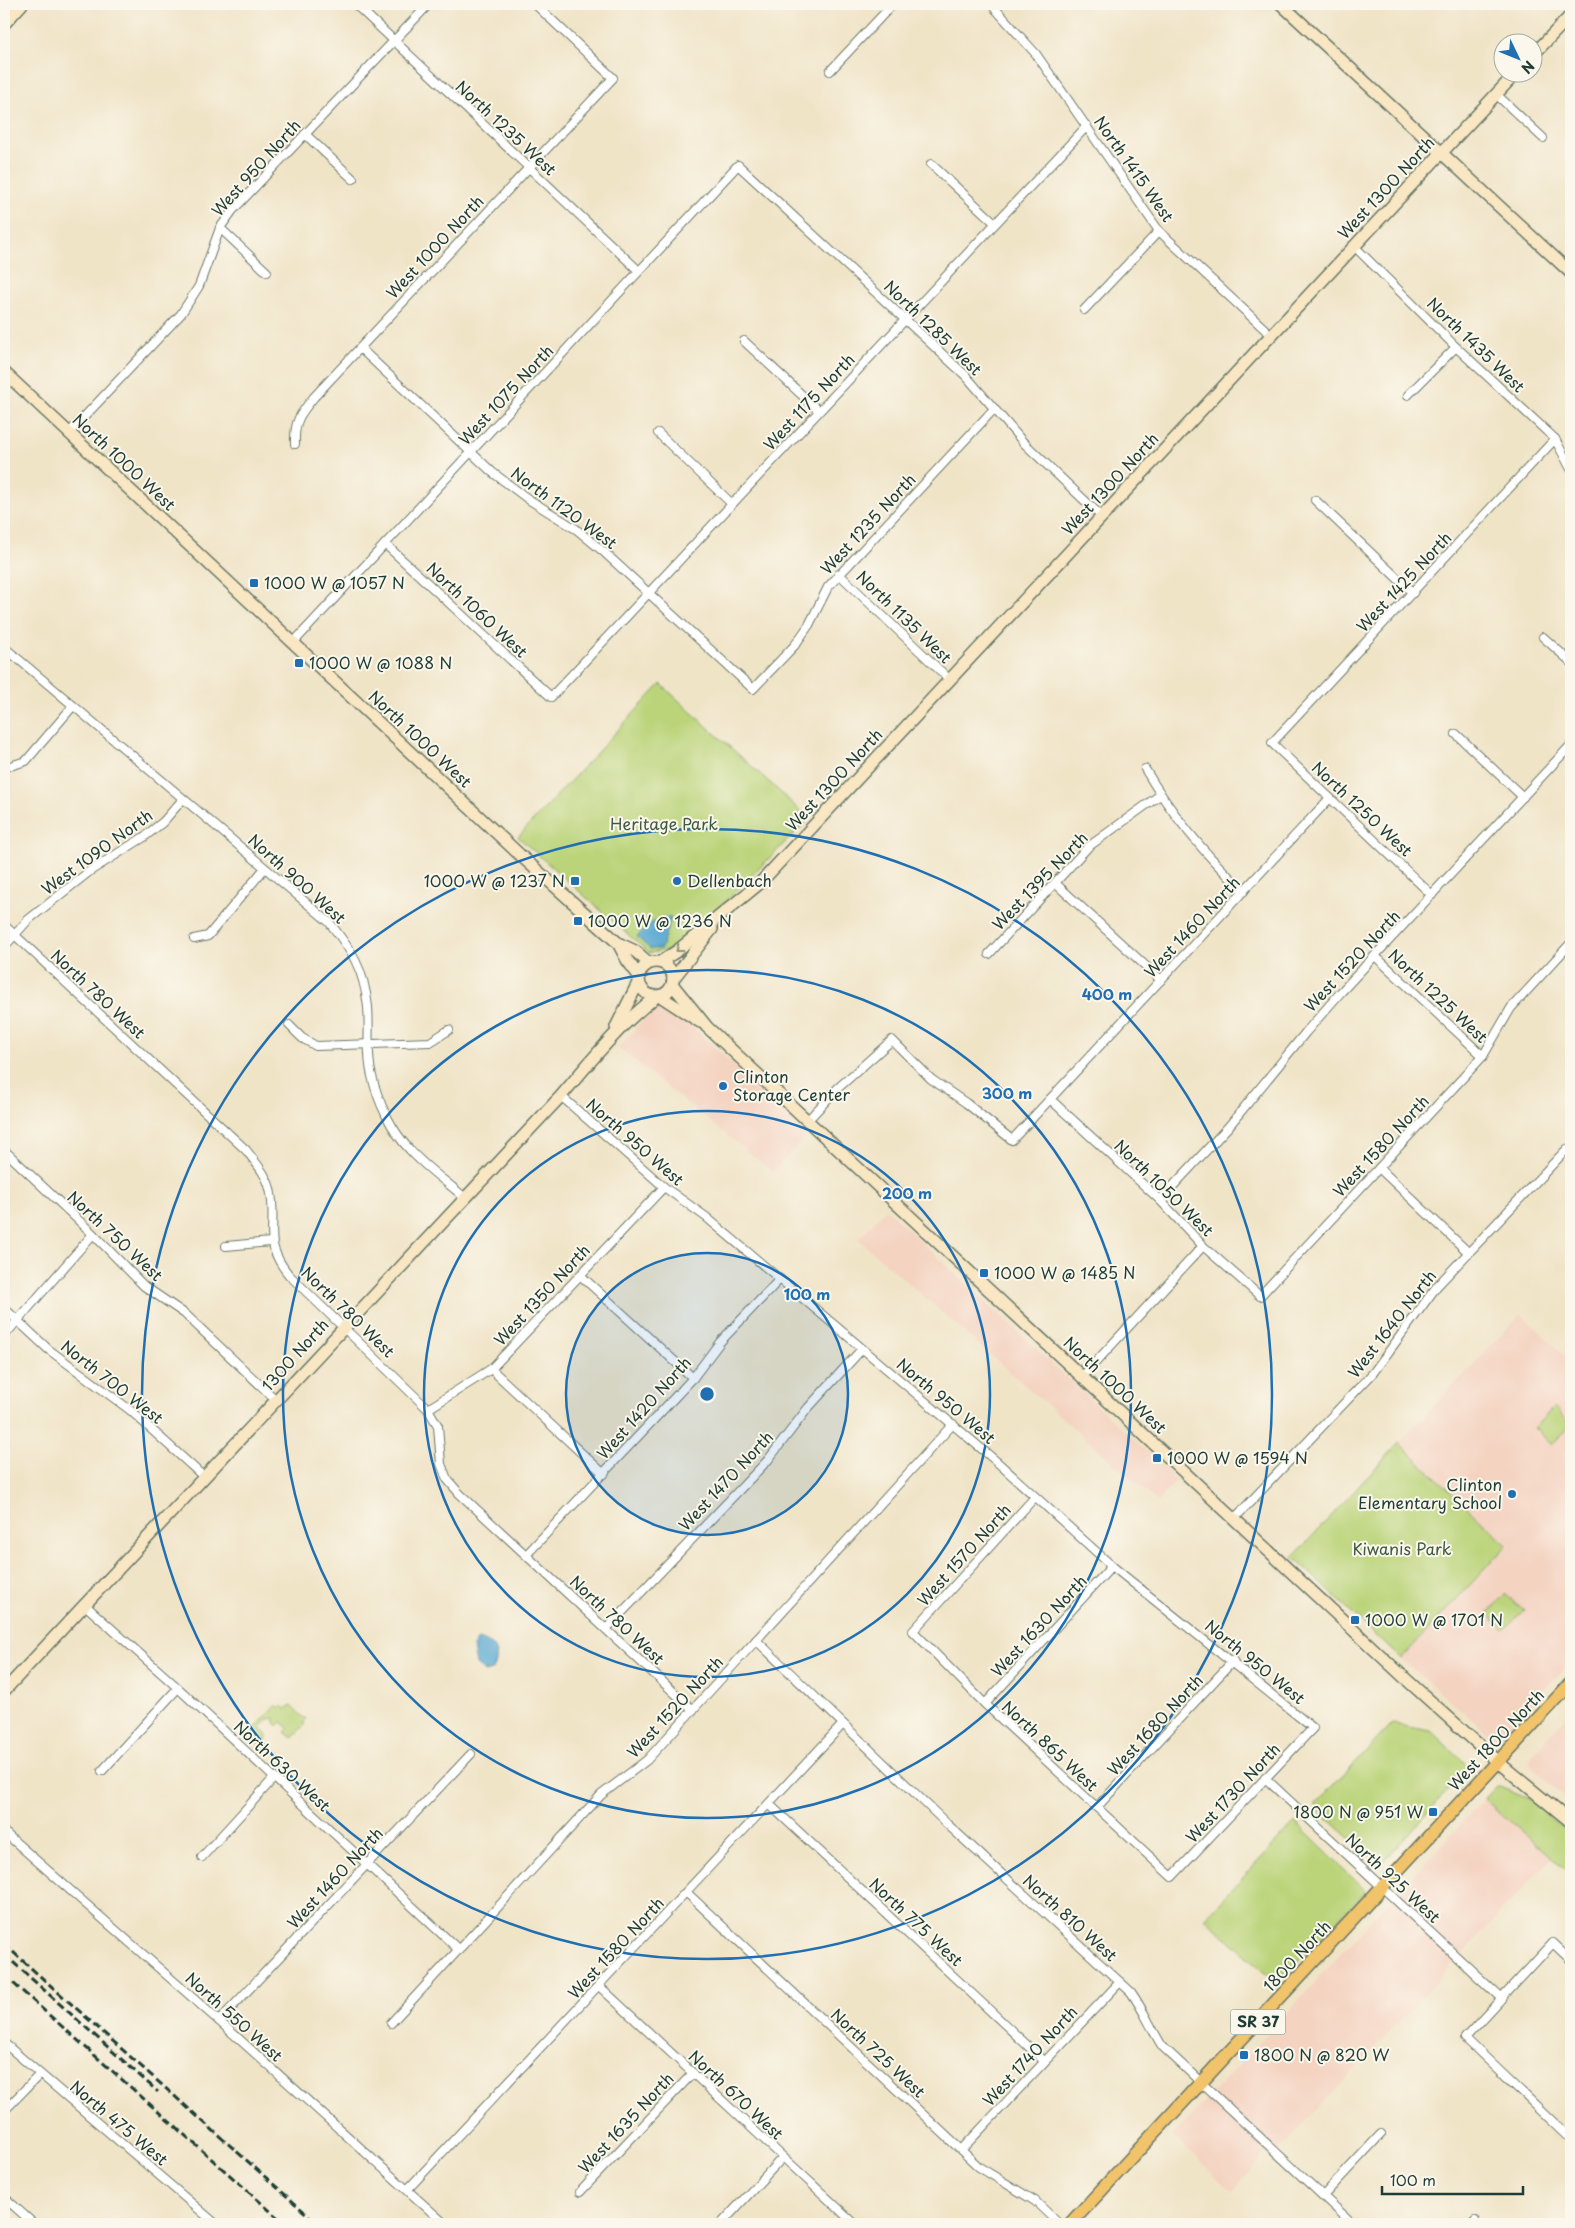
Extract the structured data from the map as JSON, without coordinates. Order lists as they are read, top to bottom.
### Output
{
  "streets": {
    "main road": ["West 1800 North", "1800 North", "SR 37"],
    "street": [
      "North 1235 West",
      "West 950 North",
      "North 1415 West",
      "West 1300 North",
      "West 1000 North",
      "North 1285 West",
      "North 1435 West",
      "West 1075 North",
      "West 1175 North",
      "North 1000 West",
      "North 1120 West",
      "West 1235 North",
      "West 1425 North",
      "North 1060 West",
      "North 1135 West",
      "North 1250 West",
      "West 1090 North",
      "North 900 West",
      "West 1395 North",
      "West 1460 North",
      "West 1520 North",
      "North 780 West",
      "North 1225 West",
      "North 950 West",
      "West 1580 North",
      "North 1050 West",
      "North 750 West",
      "West 1350 North",
      "West 1640 North",
      "1300 North",
      "North 700 West",
      "West 1420 North",
      "West 1470 North",
      "West 1570 North",
      "West 1630 North",
      "West 1680 North",
      "North 865 West",
      "North 630 West",
      "West 1730 North",
      "North 925 West",
      "North 810 West",
      "North 775 West",
      "North 550 West",
      "North 725 West",
      "West 1740 North",
      "North 670 West",
      "North 475 West",
      "West 1635 North"
    ]
  },
  "crossings": [
    ["North 1235 West", "West 950 North"],
    ["North 1235 West", "West 1000 North"],
    ["North 1235 West", "West 1075 North"],
    ["West 950 North", "North 1000 West"],
    ["North 1415 West", "West 1300 North"],
    ["North 1415 West", "West 1175 North"],
    ["West 1300 North", "North 1285 West"],
    ["West 1300 North", "North 1435 West"],
    ["West 1300 North", "North 1000 West"],
    ["West 1300 North", "North 1135 West"],
    ["West 1300 North", "1300 North"],
    ["West 1000 North", "North 1120 West"],
    ["North 1285 West", "West 1075 North"],
    ["North 1285 West", "West 1175 North"],
    ["North 1285 West", "West 1235 North"],
    ["North 1435 West", "West 1425 North"],
    ["West 1075 North", "North 1000 West"],
    ["West 1075 North", "North 1120 West"],
    ["West 1075 North", "North 1060 West"],
    ["West 1175 North", "North 1120 West"],
    ["West 1175 North", "North 1060 West"],
    ["North 1000 West", "West 1460 North"],
    ["North 1000 West", "West 1640 North"],
    ["North 1000 West", "1300 North"],
    ["North 1000 West", "West 1800 North"],
    ["North 1120 West", "West 1235 North"],
    ["West 1235 North", "North 1135 West"],
    ["West 1425 North", "North 1250 West"],
    ["North 1250 West", "West 1460 North"],
    ["North 1250 West", "West 1520 North"],
    ["West 1090 North", "North 900 West"],
    ["West 1090 North", "North 780 West"],
    ["North 900 West", "1300 North"],
    ["West 1460 North", "North 1050 West"],
    ["West 1460 North", "North 630 West"],
    ["West 1460 North", "North 550 West"],
    ["West 1520 North", "North 780 West"],
    ["West 1520 North", "North 1225 West"],
    ["West 1520 North", "North 950 West"],
    ["West 1520 North", "North 1050 West"],
    ["West 1520 North", "North 630 West"],
    ["West 1520 North", "North 810 West"],
    ["North 780 West", "West 1350 North"],
    ["North 780 West", "1300 North"],
    ["North 780 West", "West 1420 North"],
    ["North 780 West", "West 1470 North"],
    ["North 1225 West", "West 1580 North"],
    ["North 950 West", "West 1350 North"],
    ["North 950 West", "1300 North"],
    ["North 950 West", "West 1420 North"],
    ["North 950 West", "West 1470 North"],
    ["North 950 West", "West 1570 North"],
    ["North 950 West", "West 1630 North"],
    ["North 950 West", "West 1680 North"],
    ["North 950 West", "West 1730 North"],
    ["West 1580 North", "North 1050 West"],
    ["West 1580 North", "North 810 West"],
    ["West 1580 North", "North 775 West"],
    ["West 1580 North", "North 550 West"],
    ["West 1580 North", "North 725 West"],
    ["West 1580 North", "North 670 West"],
    ["North 750 West", "1300 North"],
    ["1300 North", "North 700 West"],
    ["1300 North", "North 630 West"],
    ["West 1570 North", "North 865 West"],
    ["West 1630 North", "North 865 West"],
    ["West 1680 North", "North 865 West"],
    ["West 1800 North", "1800 North"],
    ["North 865 West", "West 1730 North"],
    ["West 1730 North", "North 925 West"],
    ["North 925 West", "1800 North"],
    ["North 810 West", "1800 North"],
    ["North 810 West", "West 1740 North"],
    ["North 775 West", "West 1740 North"],
    ["North 725 West", "West 1740 North"],
    ["North 670 West", "West 1635 North"]
  ],
  "parks": ["Heritage Park", "Kiwanis Park"],
  "places": {
    "transit": [
      "1000 W @ 1057 N",
      "1000 W @ 1088 N",
      "1000 W @ 1237 N",
      "1000 W @ 1236 N",
      "1000 W @ 1485 N",
      "1000 W @ 1594 N",
      "1000 W @ 1701 N",
      "1800 N @ 951 W",
      "1800 N @ 820 W"
    ],
    "other": ["Dellenbach", "Clinton Storage Center", "Clinton Elementary School"]
  },
  "scale_bar": "100 m",
  "north": "bottom right",
  "rings": [
    "400 m",
    "300 m",
    "200 m",
    "100 m"
  ]
}
